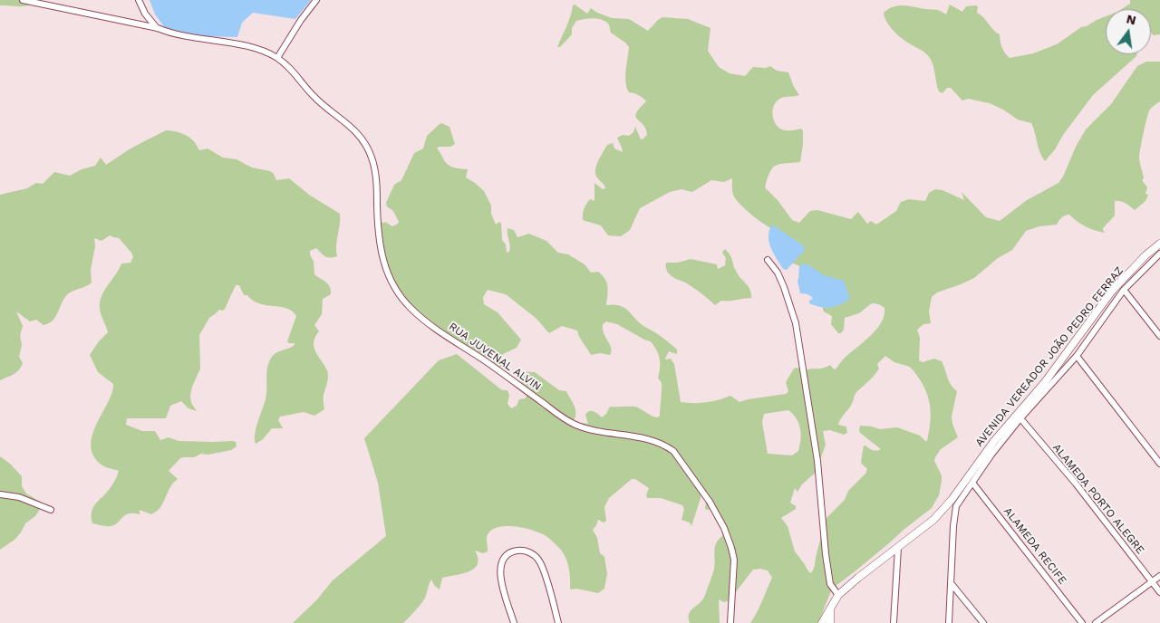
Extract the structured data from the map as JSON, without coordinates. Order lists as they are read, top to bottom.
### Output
{
  "streets": {
    "main road": ["AVENIDA VEREADOR JOÃO PEDRO FERRAZ"],
    "street": ["RUA JUVENAL ALVIN", "ALAMEDA PORTO ALEGRE", "ALAMEDA RECIFE"]
  },
  "north": "top"
}
